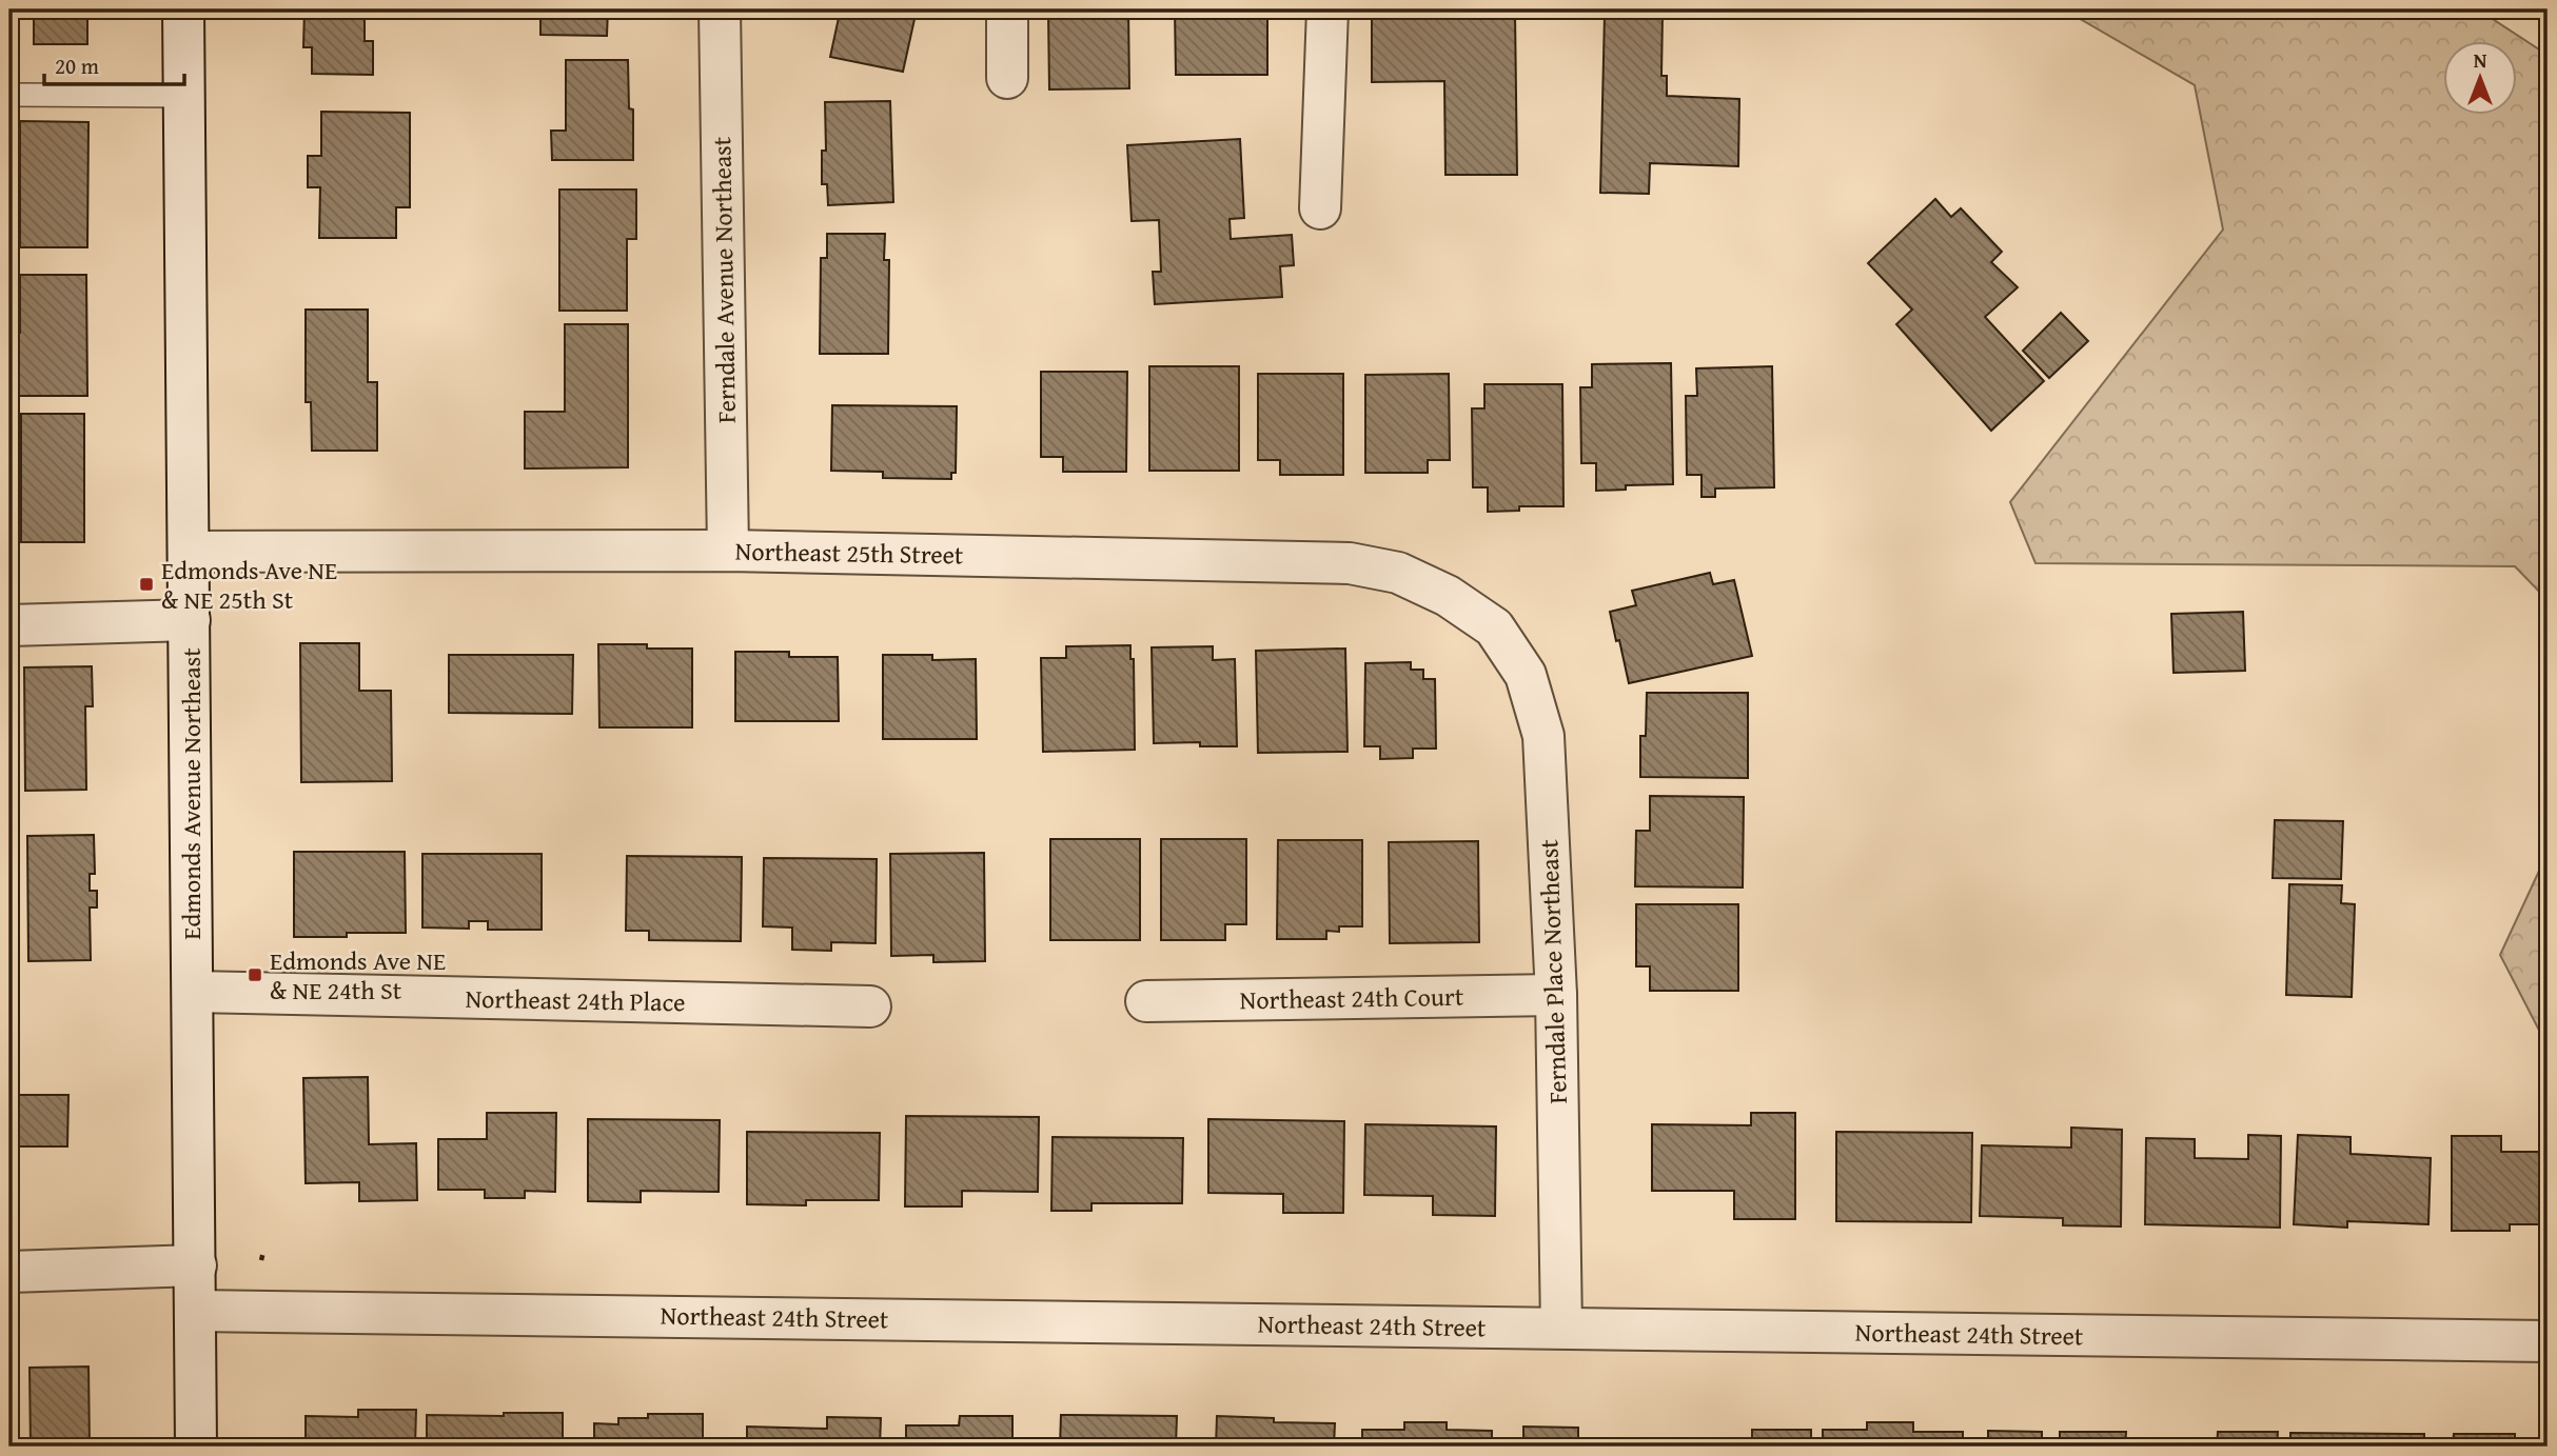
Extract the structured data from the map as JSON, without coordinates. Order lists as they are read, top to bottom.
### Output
{
  "streets": {
    "street": [
      "Ferndale Avenue Northeast",
      "Northeast 25th Street",
      "Edmonds Avenue Northeast",
      "Ferndale Place Northeast",
      "Northeast 24th Court",
      "Northeast 24th Place",
      "Northeast 24th Street"
    ]
  },
  "crossings": [
    ["Ferndale Avenue Northeast", "Northeast 25th Street"],
    ["Northeast 25th Street", "Edmonds Avenue Northeast"],
    ["Northeast 25th Street", "Ferndale Place Northeast"],
    ["Edmonds Avenue Northeast", "Northeast 24th Place"],
    ["Edmonds Avenue Northeast", "Northeast 24th Street"],
    ["Ferndale Place Northeast", "Northeast 24th Court"],
    ["Ferndale Place Northeast", "Northeast 24th Street"]
  ],
  "places": {
    "transit": ["Edmonds Ave NE & NE 25th St", "Edmonds Ave NE & NE 24th St"]
  },
  "scale_bar": "20 m",
  "north": "top"
}
